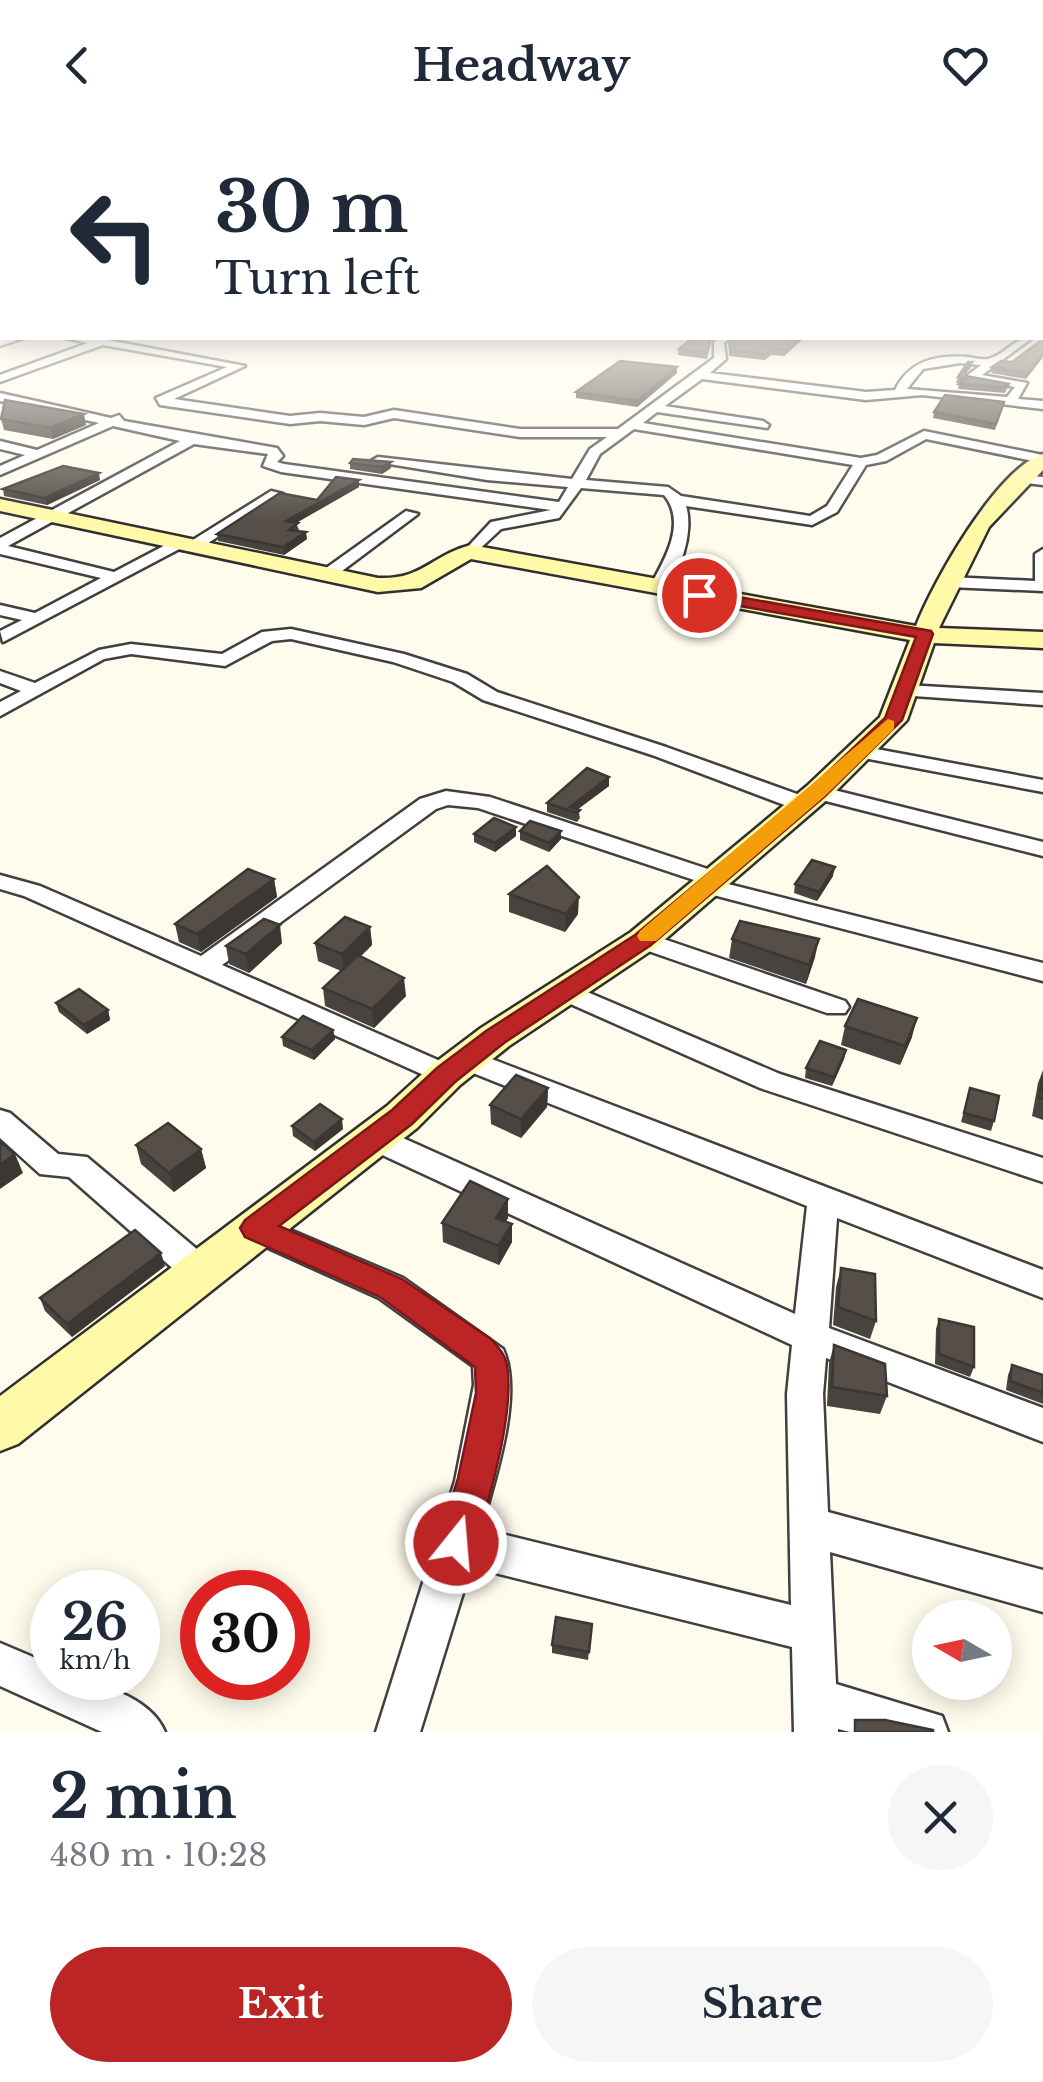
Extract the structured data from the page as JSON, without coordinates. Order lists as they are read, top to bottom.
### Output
{
  "north": "left",
  "page": {
    "header": "Headway",
    "turn": ["30 m", "Turn left"],
    "speed": "26 km/h",
    "limit": "30",
    "heading": ["2 min", "480 m · 10:28"],
    "buttons": ["Exit", "Share"]
  }
}
